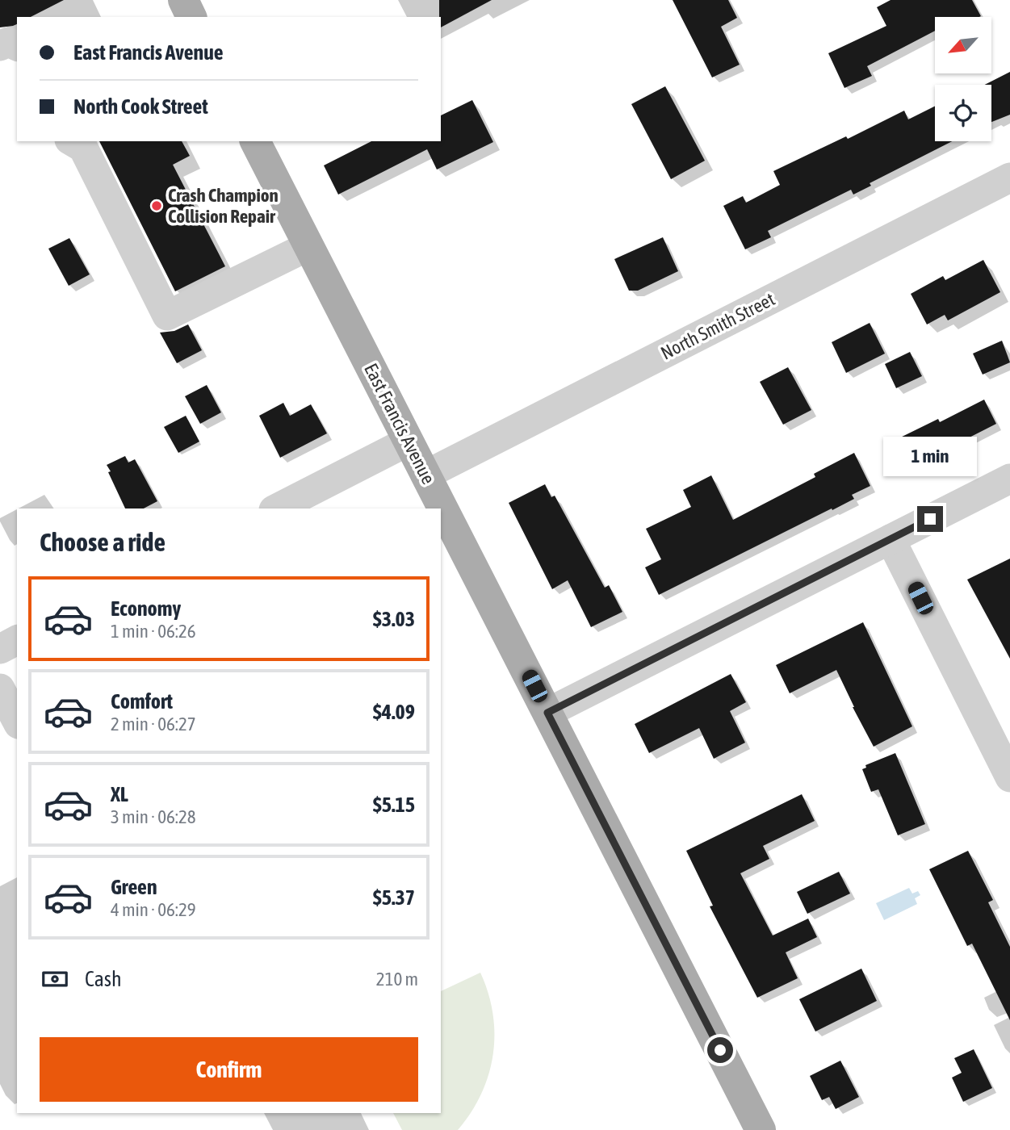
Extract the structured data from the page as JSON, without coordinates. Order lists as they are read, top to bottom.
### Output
{
  "streets": {
    "main road": ["East Francis Avenue"],
    "street": ["North Smith Street"]
  },
  "crossings": [
    ["North Smith Street", "East Francis Avenue"]
  ],
  "places": ["Crash Champion Collision Repair"],
  "north": "bottom left",
  "page": {
    "banner": ["East Francis Avenue", "North Cook Street"],
    "bubble": "1 min",
    "heading": "Choose a ride",
    "list": [
      {
        "name": "Economy",
        "note": "1 min · 06:26",
        "value": "$3.03"
      },
      {
        "name": "Comfort",
        "note": "2 min · 06:27",
        "value": "$4.09"
      },
      {
        "name": "XL",
        "note": "3 min · 06:28",
        "value": "$5.15"
      },
      {
        "name": "Green",
        "note": "4 min · 06:29",
        "value": "$5.37"
      }
    ],
    "pay": ["Cash", "210 m"],
    "buttons": "Confirm"
  }
}
